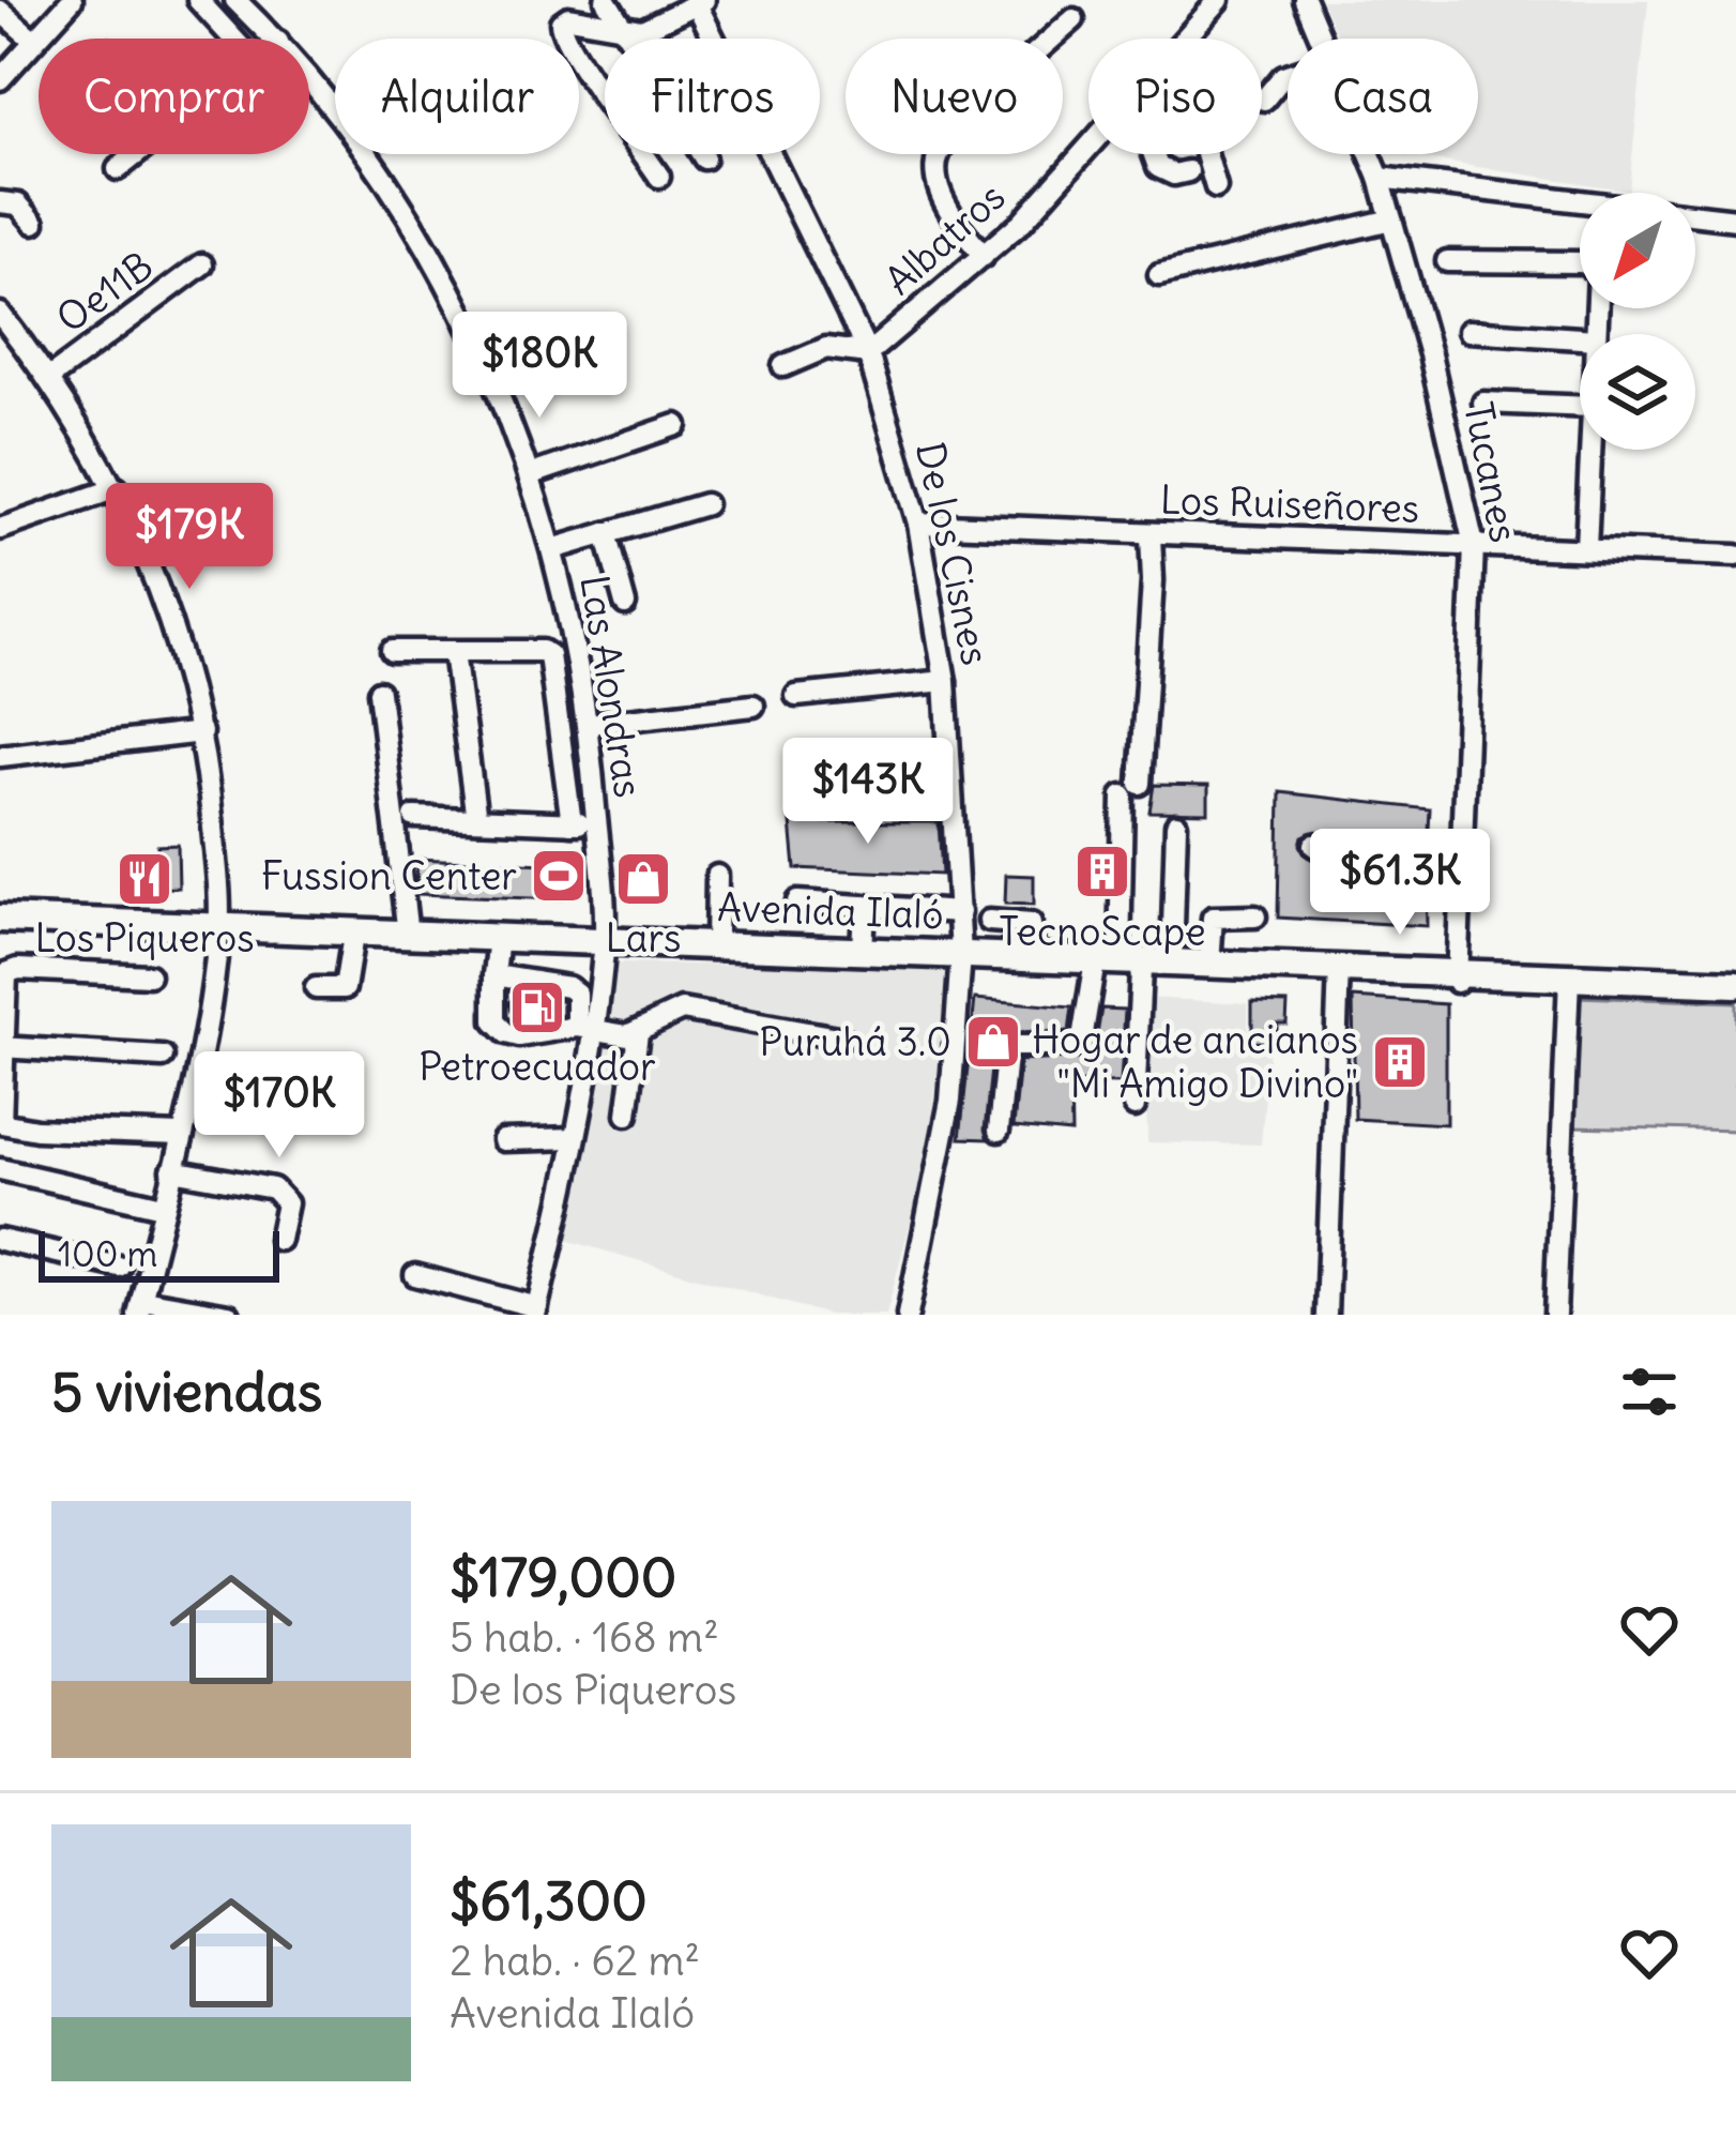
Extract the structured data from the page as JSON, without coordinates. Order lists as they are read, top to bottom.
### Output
{
  "streets": {
    "main road": ["Avenida Ilaló"],
    "street": [
      "Albatros",
      "Oe11B",
      "Tucanes",
      "Los Ruiseñores",
      "De los Cisnes",
      "Las Alondras"
    ]
  },
  "crossings": [
    ["Albatros", "De los Cisnes"],
    ["Tucanes", "Los Ruiseñores"],
    ["Tucanes", "Avenida Ilaló"],
    ["Los Ruiseñores", "De los Cisnes"],
    ["De los Cisnes", "Avenida Ilaló"],
    ["Las Alondras", "Avenida Ilaló"]
  ],
  "places": {
    "building": ["TecnoScape", "Hogar de ancianos \"Mi Amigo Divino\""],
    "sports": ["Fussion Center"],
    "restaurant": ["Los Piqueros"],
    "shop": ["Lars", "Puruhá 3.0"],
    "fuel station": ["Petroecuador"]
  },
  "scale_bar": "100 m",
  "north": "bottom left",
  "page": {
    "chip": [
      "Comprar",
      "Alquilar",
      "Filtros",
      "Nuevo",
      "Piso",
      "Casa"
    ],
    "price": [
      "$180K",
      "$179K",
      "$143K",
      "$61.3K",
      "$170K"
    ],
    "scale": "100 m",
    "heading": "5 viviendas",
    "list": [
      {
        "name": "$179,000",
        "note": "5 hab. · 168 m² · De los Piqueros"
      },
      {
        "name": "$61,300",
        "note": "2 hab. · 62 m² · Avenida Ilaló"
      }
    ]
  }
}
